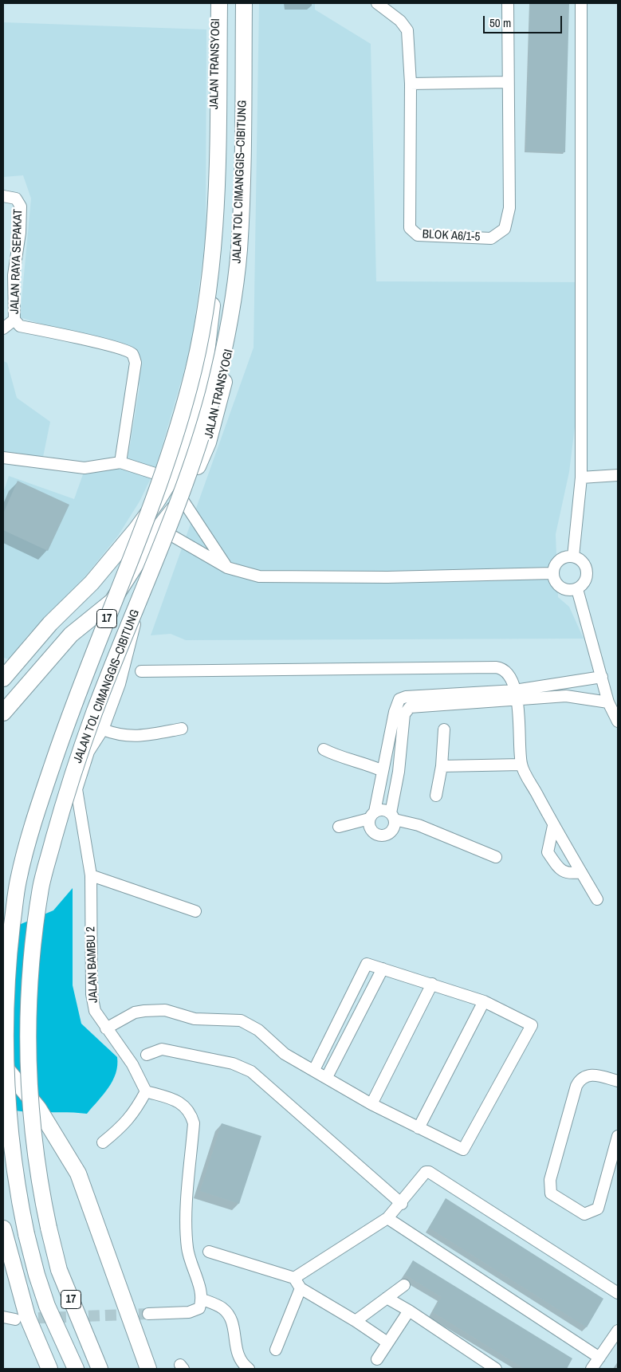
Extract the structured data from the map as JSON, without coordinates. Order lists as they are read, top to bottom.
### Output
{
  "streets": {
    "highway": ["JALAN TRANSYOGI", "JALAN TOL CIMANGGIS–CIBITUNG", "17"],
    "street": ["BLOK A6/1-5", "JALAN RAYA SEPAKAT", "JALAN BAMBU 2"]
  },
  "crossings": [
    ["JALAN TRANSYOGI", "JALAN TOL CIMANGGIS–CIBITUNG"],
    ["JALAN TRANSYOGI", "JALAN BAMBU 2"]
  ],
  "scale_bar": "50 m"
}
